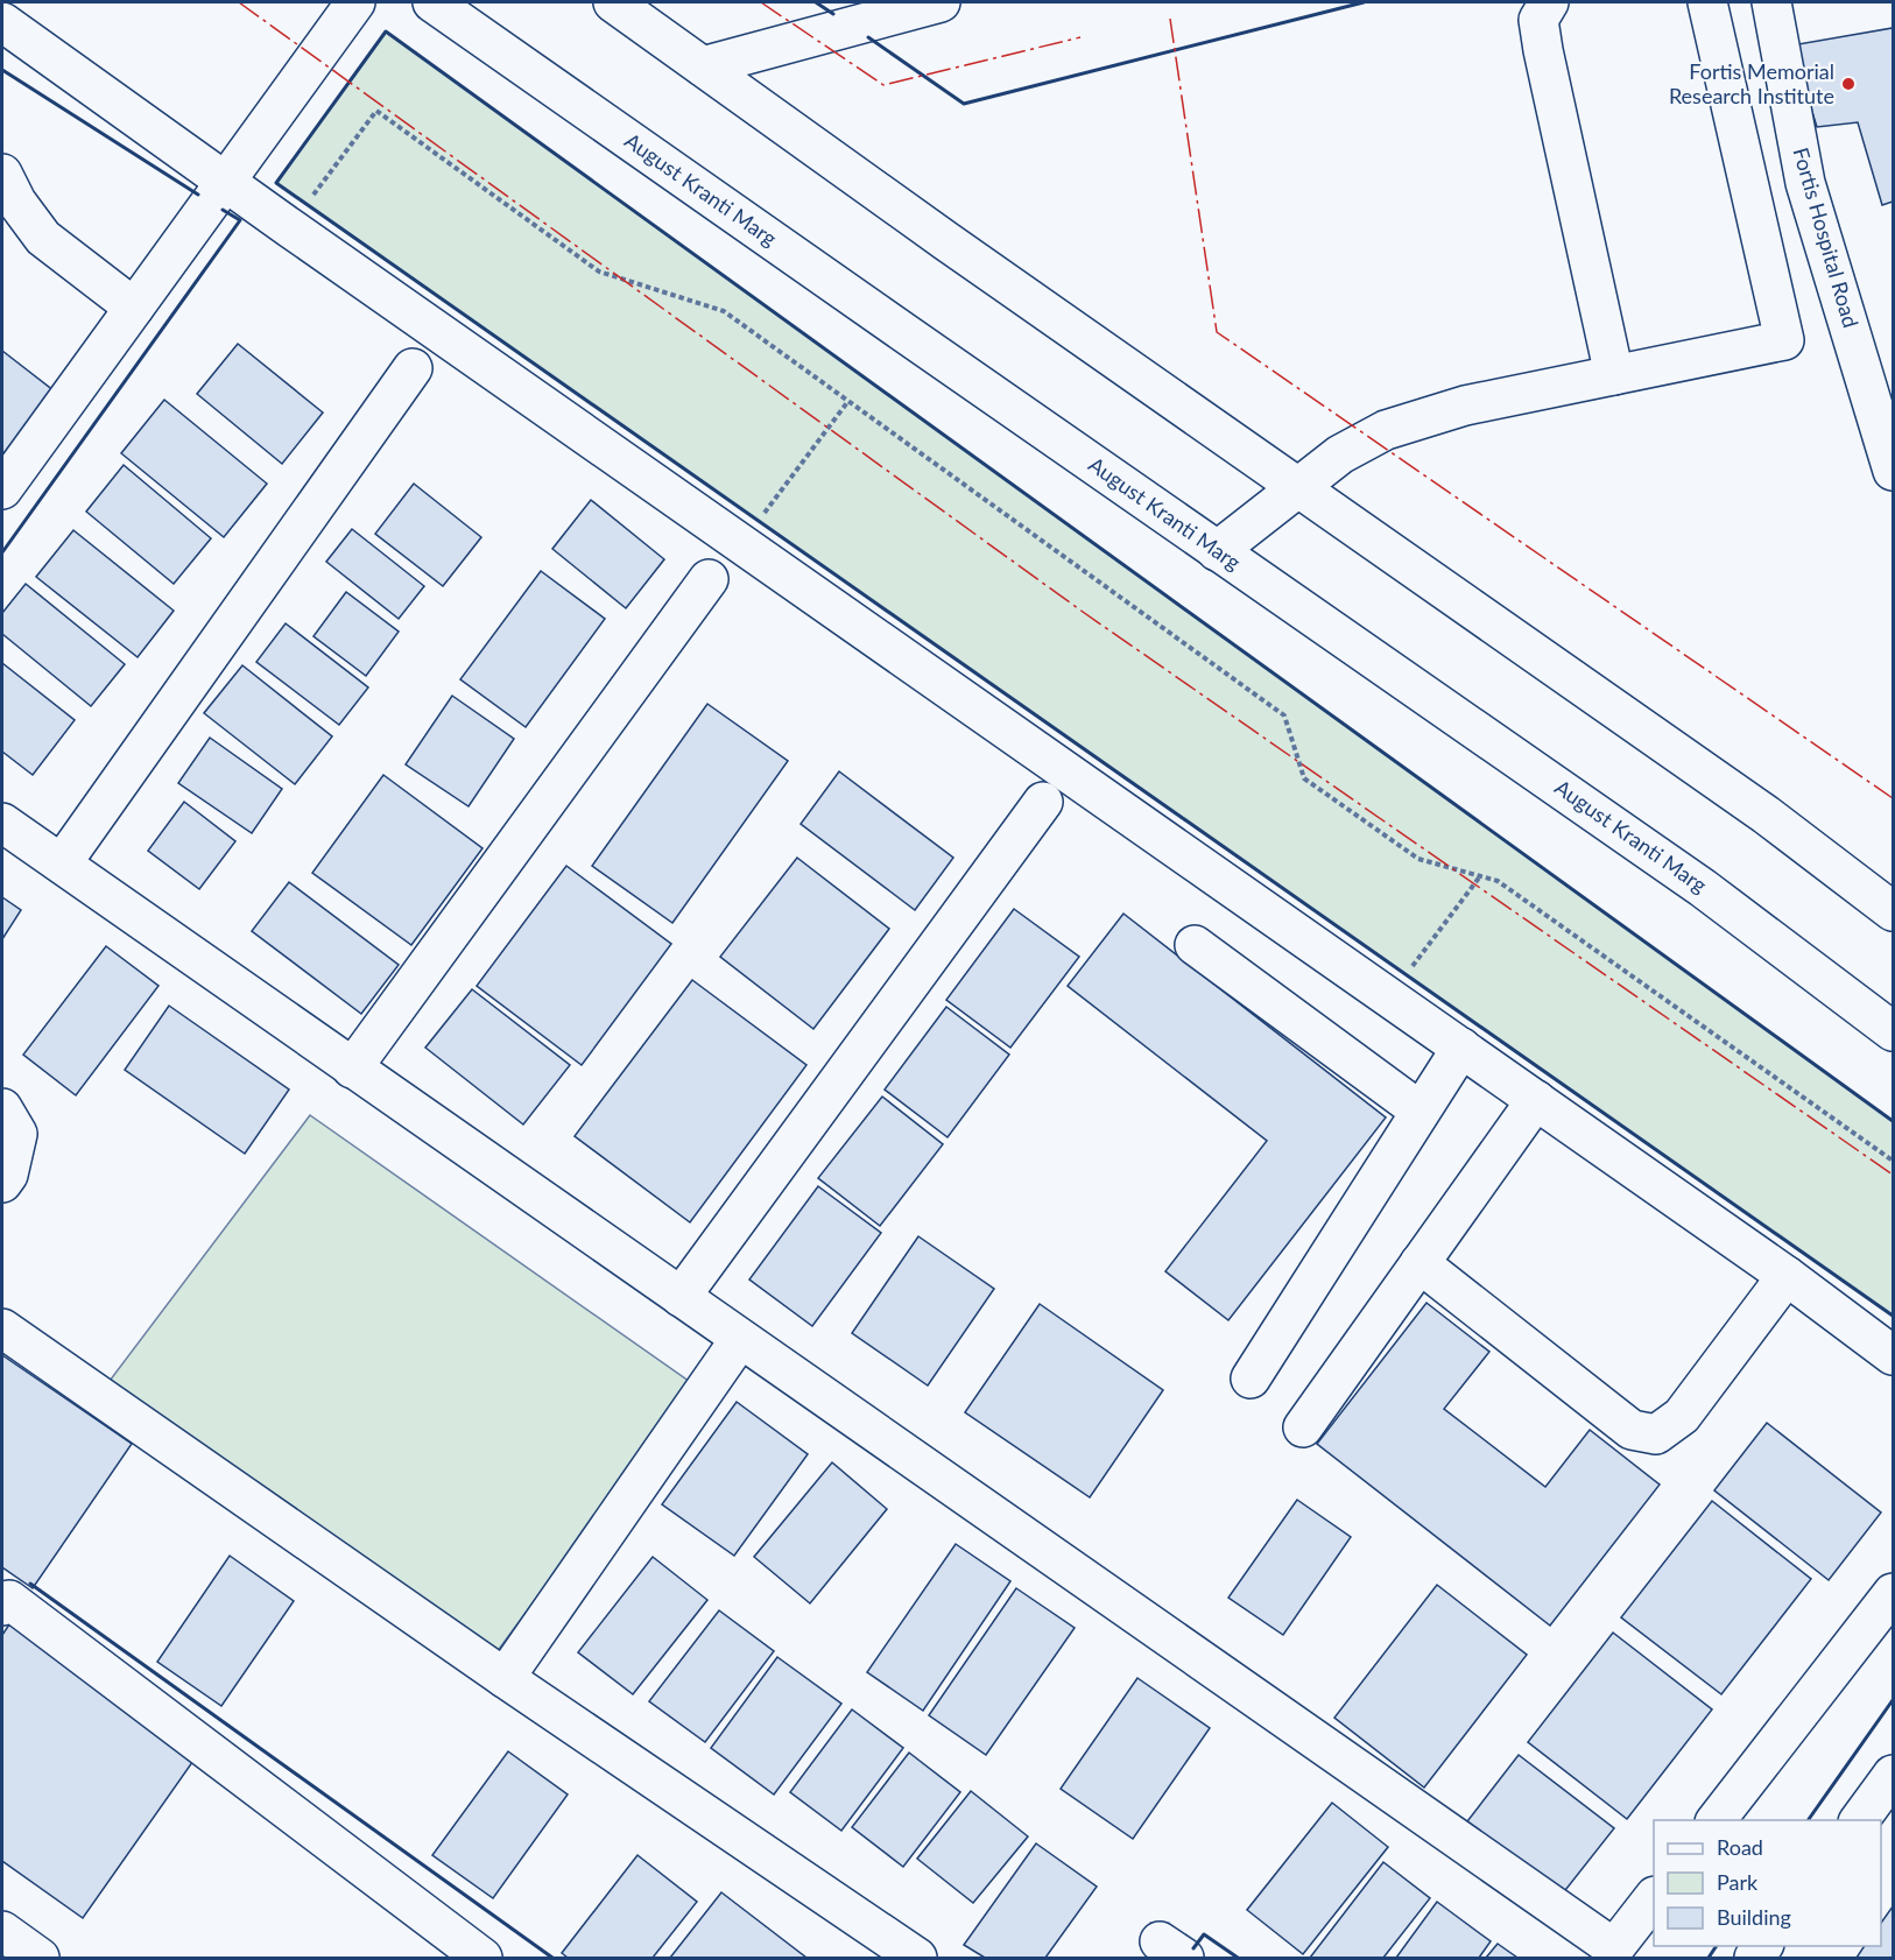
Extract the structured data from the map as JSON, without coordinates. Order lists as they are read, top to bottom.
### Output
{
  "streets": {
    "street": ["August Kranti Marg", "Fortis Hospital Road"]
  },
  "places": ["Fortis Memorial Research Institute"],
  "legend": ["Road", "Park", "Building"]
}
